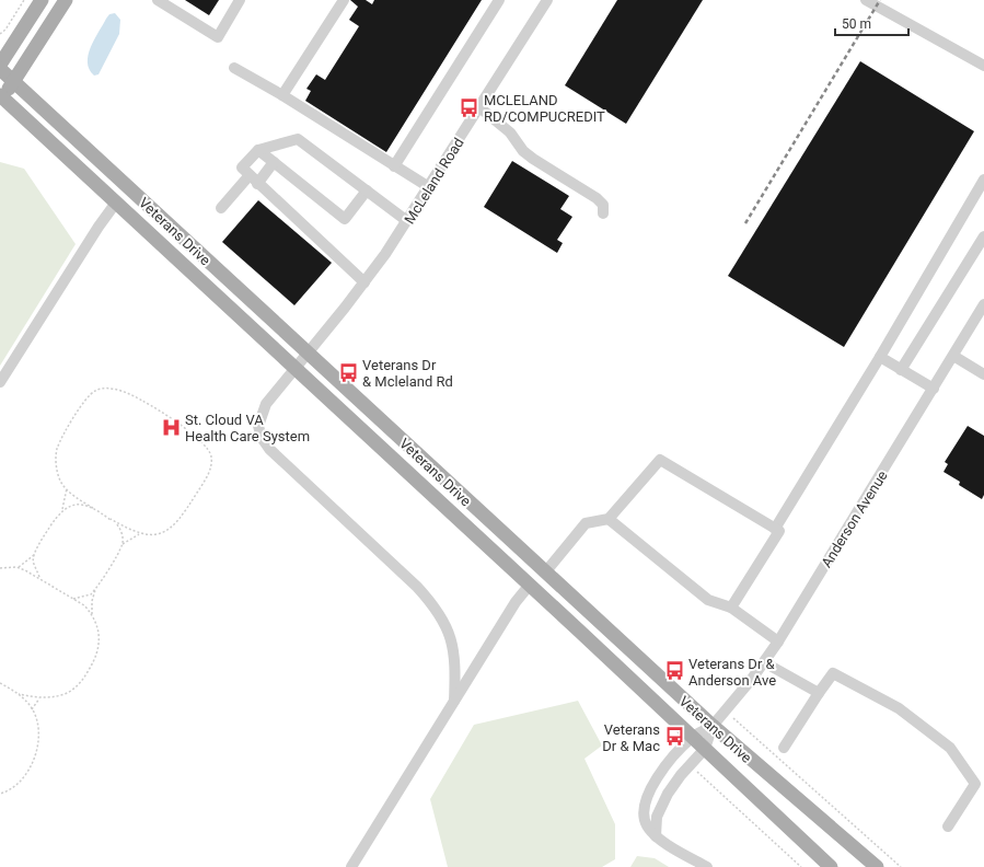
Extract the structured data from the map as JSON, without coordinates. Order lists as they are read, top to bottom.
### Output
{
  "streets": {
    "main road": ["Veterans Drive"],
    "street": ["McLeland Road", "Anderson Avenue"]
  },
  "crossings": [
    ["McLeland Road", "Veterans Drive"],
    ["Veterans Drive", "Anderson Avenue"]
  ],
  "places": {
    "bus stop": [
      "MCLELAND RD/COMPUCREDIT",
      "Veterans Dr & Mcleland Rd",
      "Veterans Dr & Anderson Ave",
      "Veterans Dr & Mac"
    ],
    "hospital": ["St. Cloud VA Health Care System"]
  },
  "scale_bar": "50 m"
}
